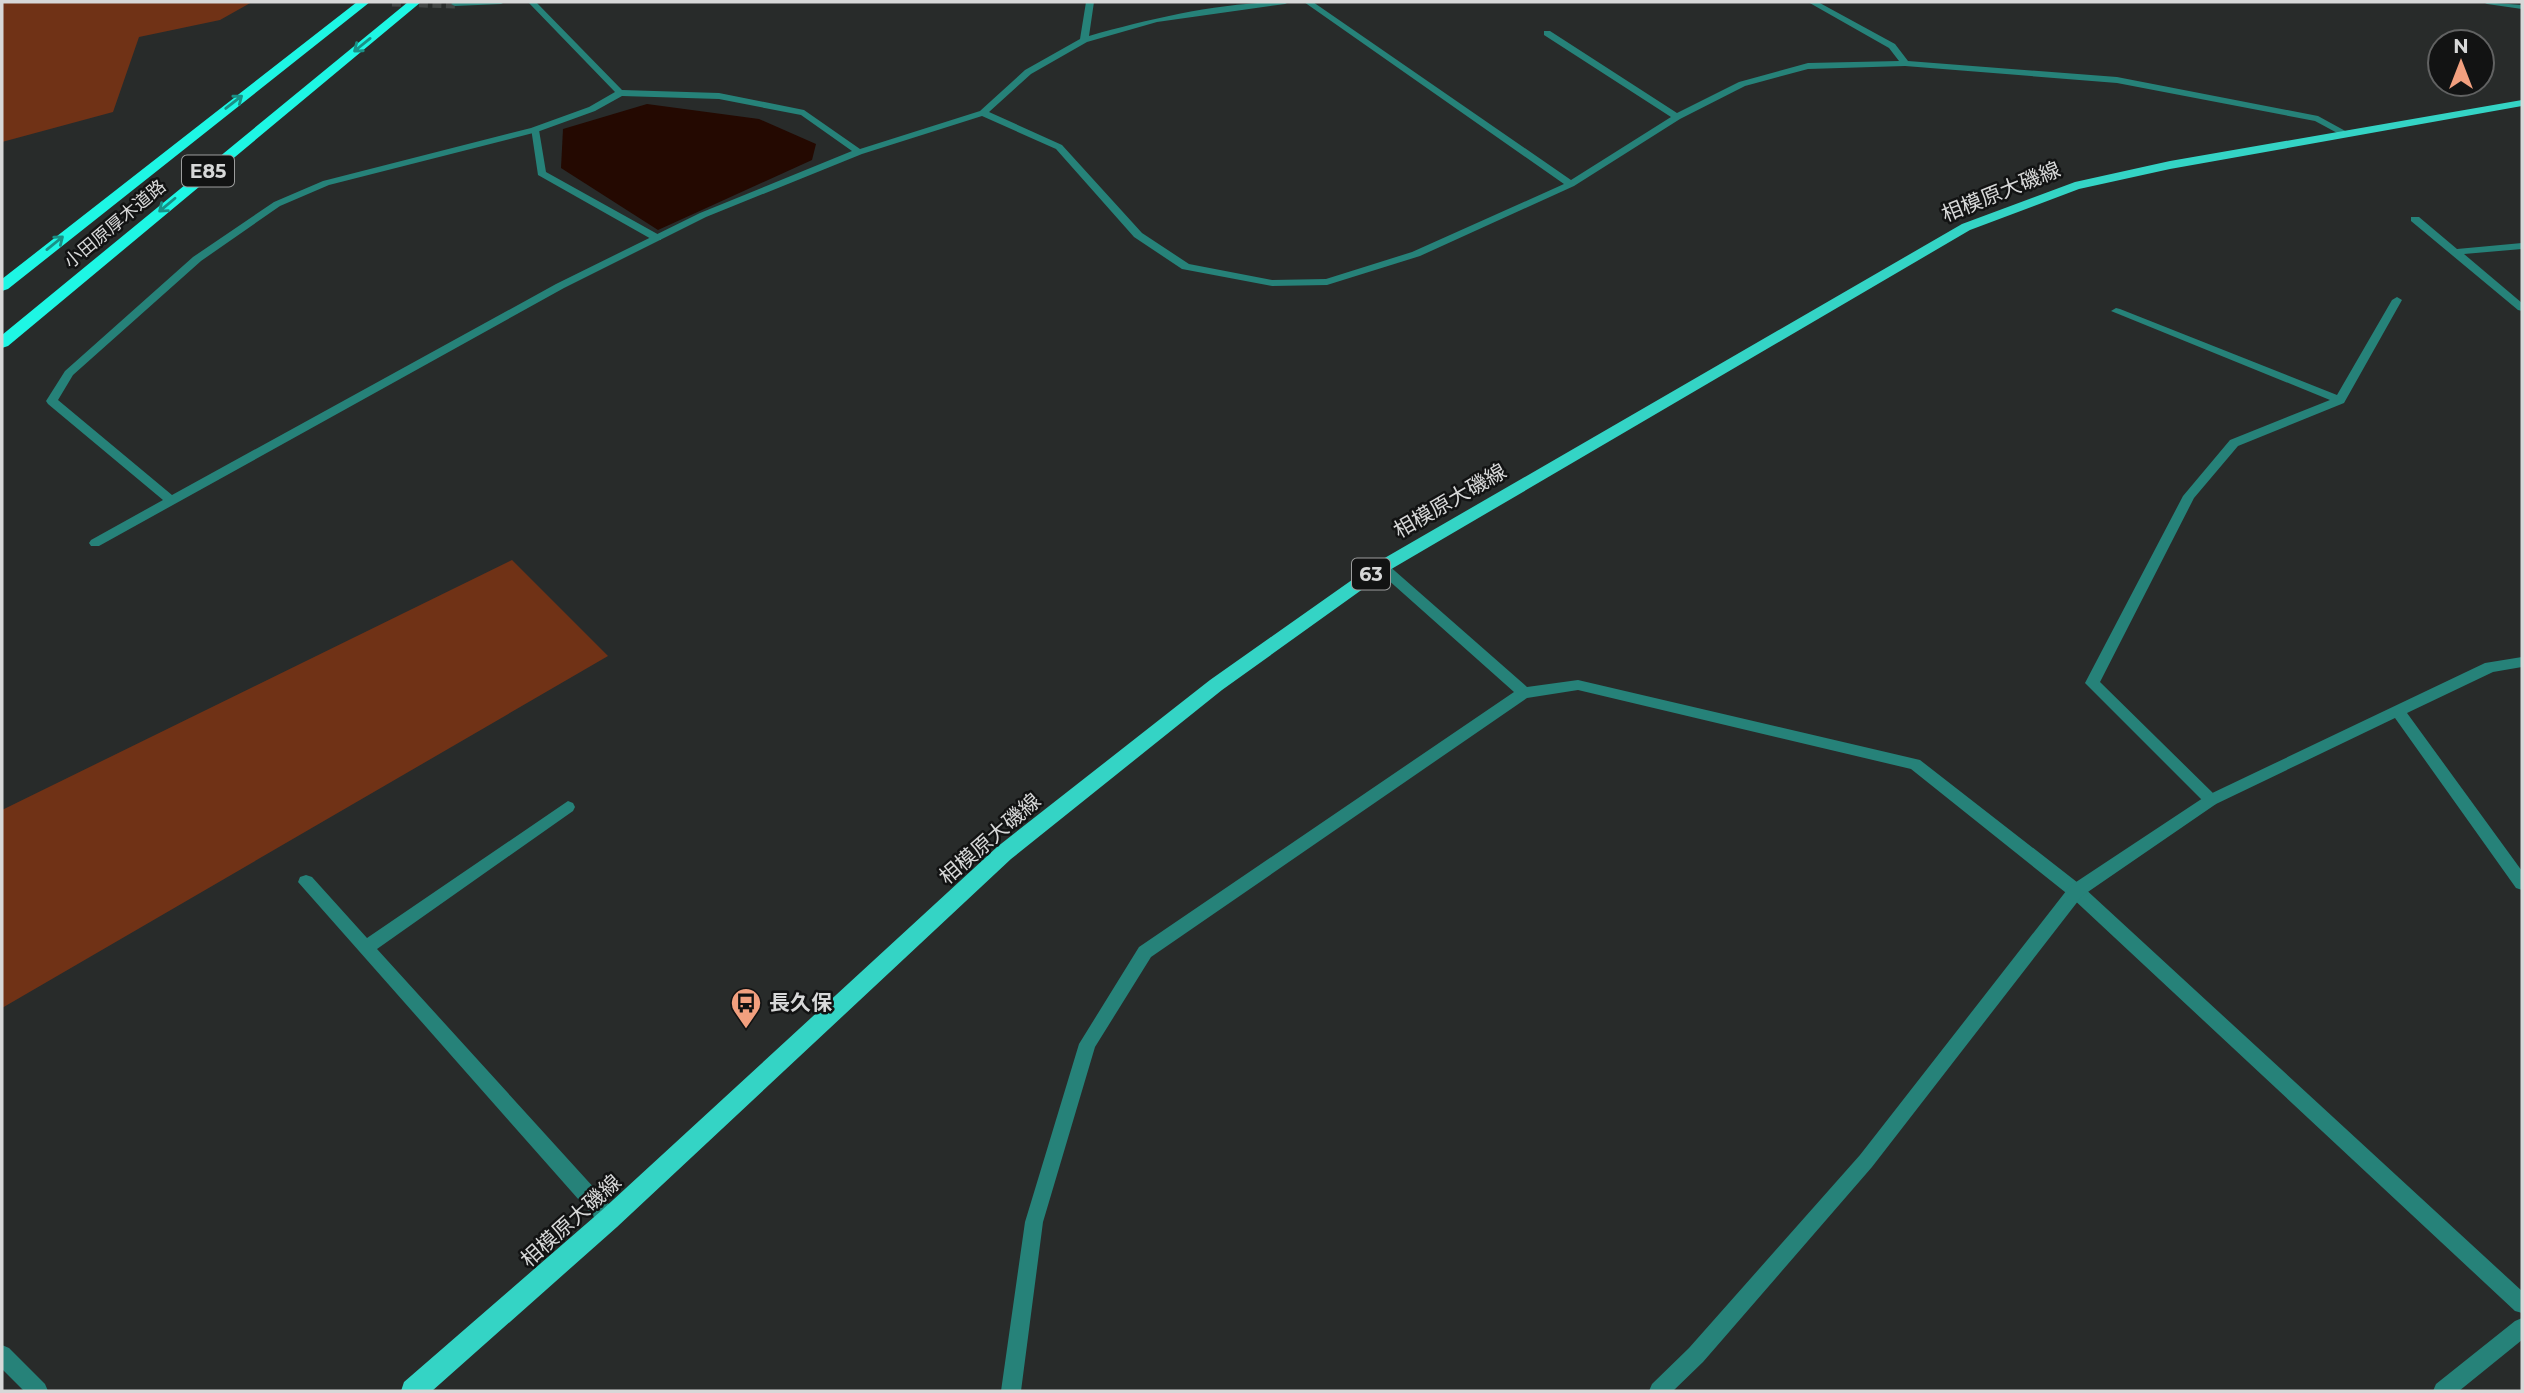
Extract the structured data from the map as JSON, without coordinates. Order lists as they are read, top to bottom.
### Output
{
  "streets": {
    "highway": ["E85", "小田原厚木道路"],
    "main road": ["相模原大磯線", "63"]
  },
  "places": {
    "bus stop": ["長久保"]
  },
  "north": "top"
}
